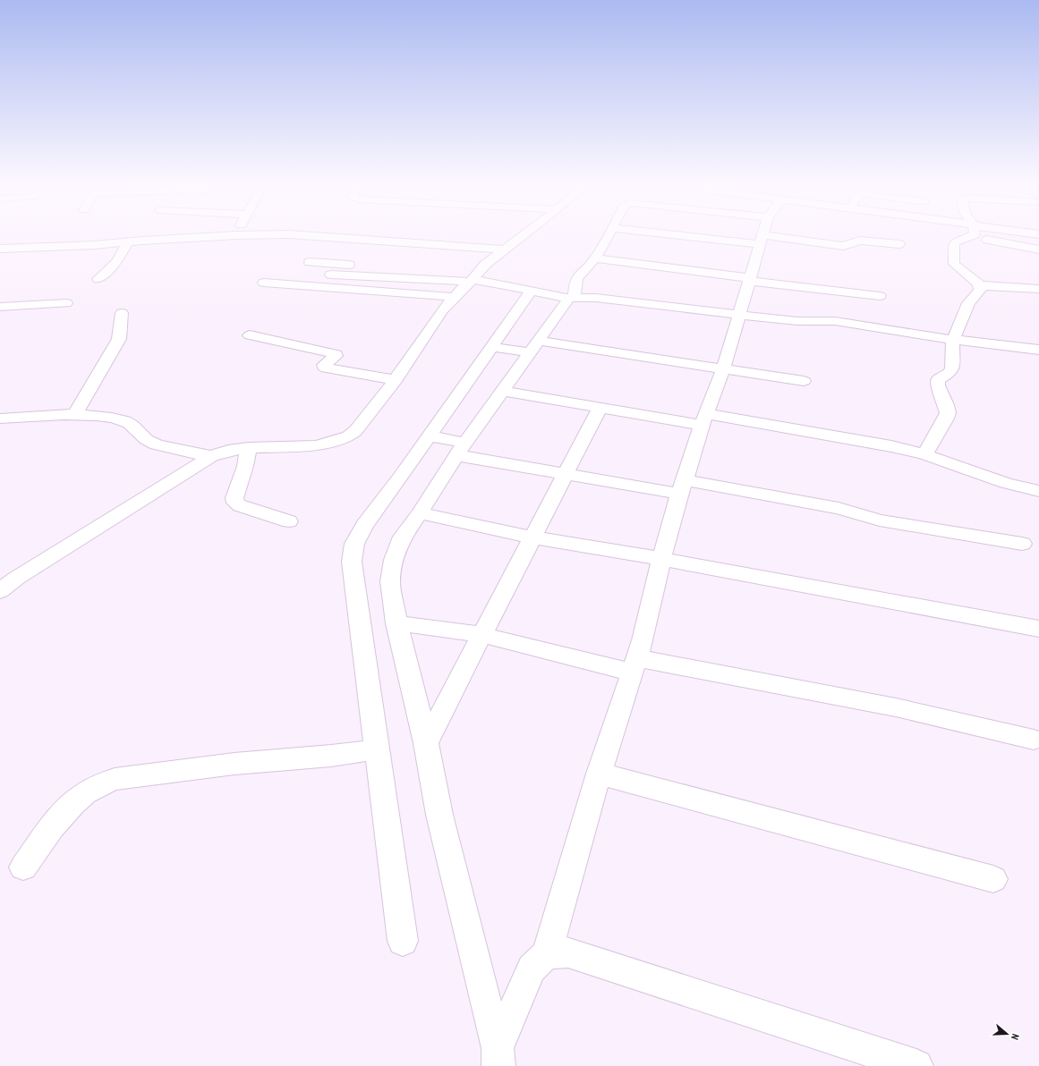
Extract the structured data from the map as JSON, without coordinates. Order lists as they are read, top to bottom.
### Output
{
  "north": "right"
}
